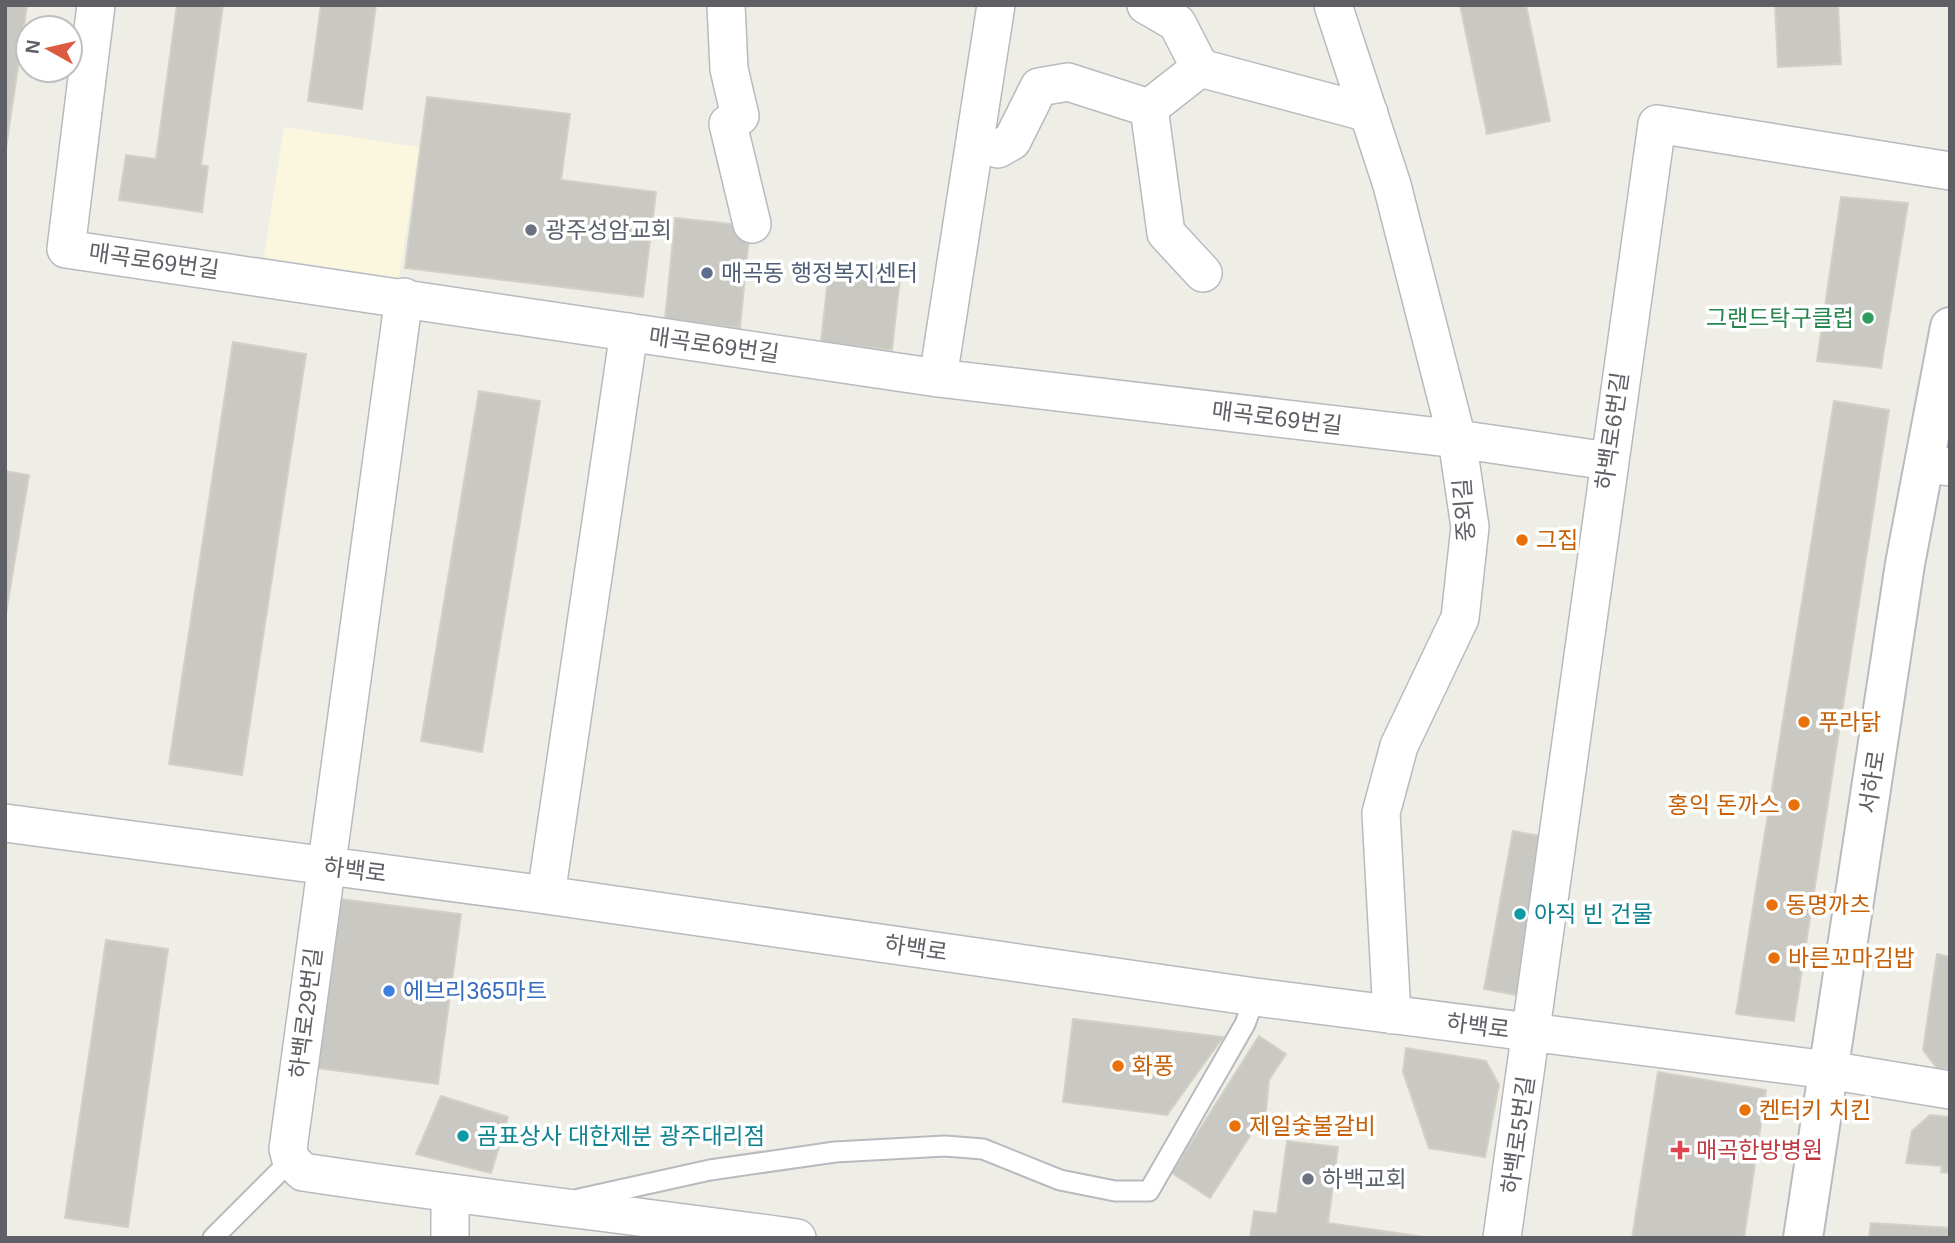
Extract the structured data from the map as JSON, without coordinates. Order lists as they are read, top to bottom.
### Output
{
  "streets": {
    "main road": ["서하로"],
    "street": [
      "매곡로69번길",
      "하백로6번길",
      "중외길",
      "하백로",
      "하백로29번길",
      "하백로5번길"
    ]
  },
  "crossings": [
    ["매곡로69번길", "하백로6번길"],
    ["매곡로69번길", "중외길"],
    ["매곡로69번길", "하백로29번길"],
    ["하백로6번길", "하백로"],
    ["하백로6번길", "하백로5번길"],
    ["중외길", "하백로"],
    ["서하로", "하백로"],
    ["하백로", "하백로29번길"],
    ["하백로", "하백로5번길"]
  ],
  "places": {
    "other": [
      "광주성암교회",
      "매곡동 행정복지센터",
      "그랜드탁구클럽",
      "그집",
      "푸라닭",
      "홍익 돈까스",
      "동명까츠",
      "아직 빈 건물",
      "바른꼬마김밥",
      "에브리365마트",
      "화풍",
      "켄터키 치킨",
      "제일숯불갈비",
      "곰표상사 대한제분 광주대리점",
      "하백교회"
    ],
    "health": ["매곡한방병원"]
  },
  "north": "left"
}
